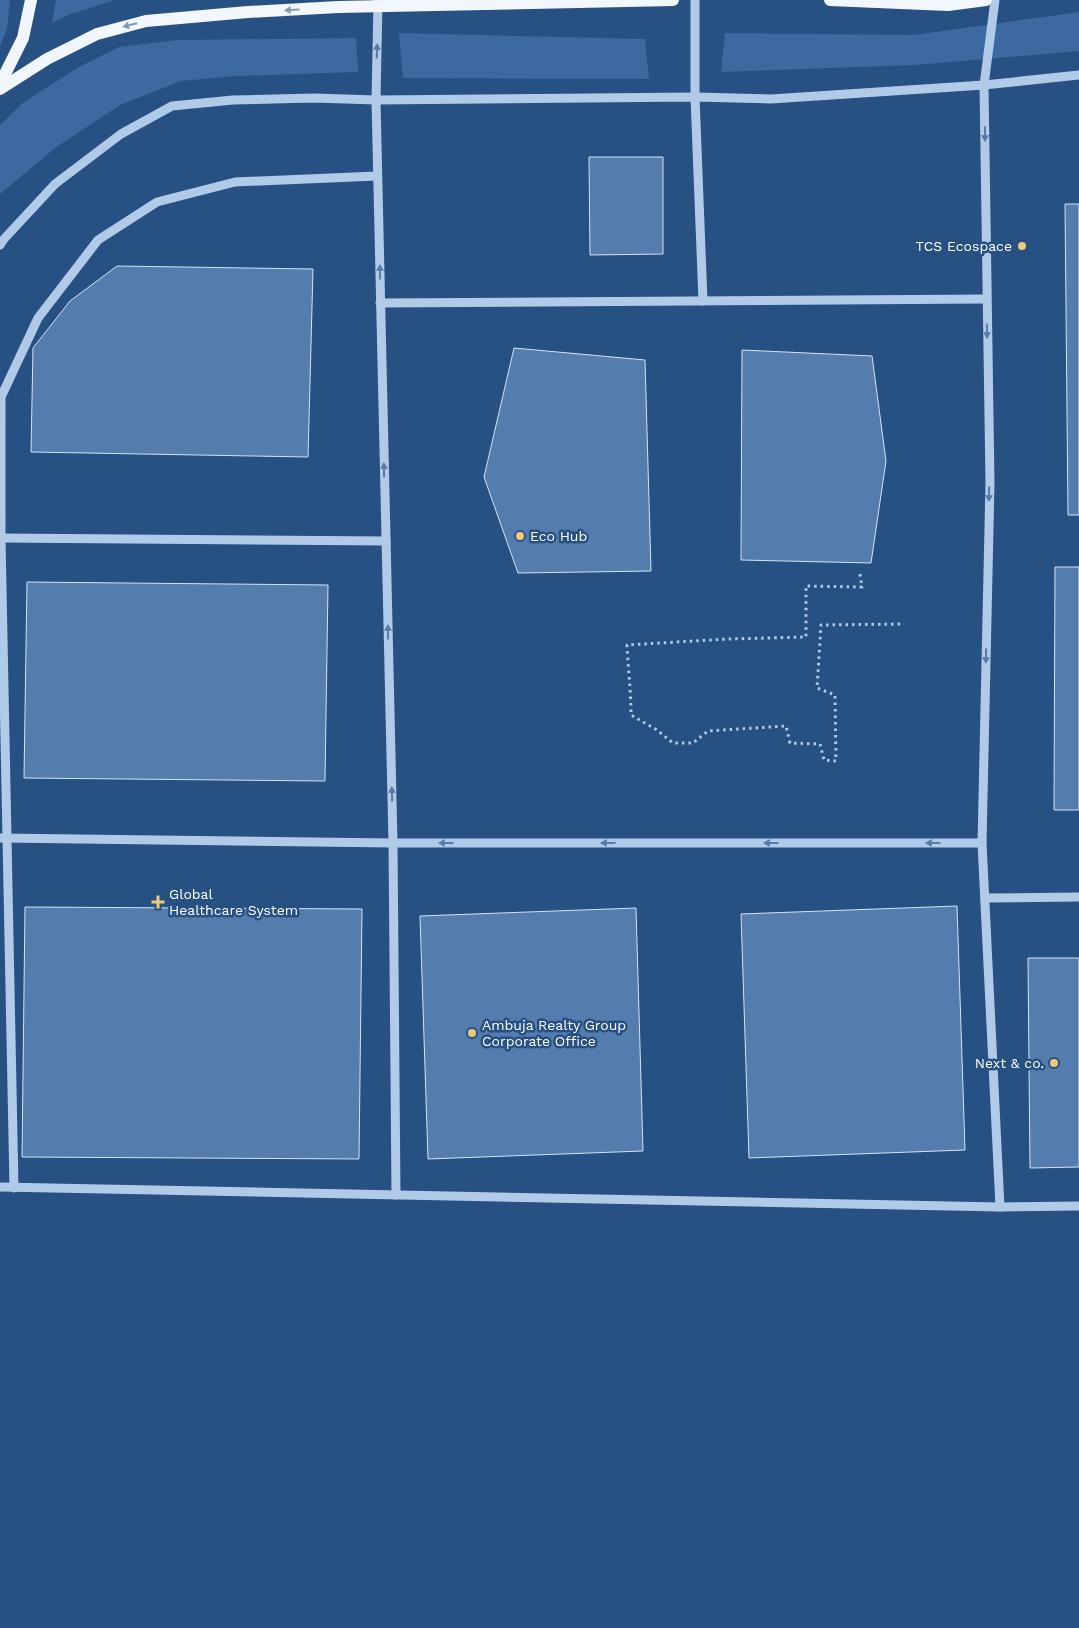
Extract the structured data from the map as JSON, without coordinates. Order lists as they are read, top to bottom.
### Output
{
  "places": {
    "other": [
      "TCS Ecospace",
      "Eco Hub",
      "Ambuja Realty Group Corporate Office",
      "Next & co."
    ],
    "health": ["Global Healthcare System"]
  }
}
